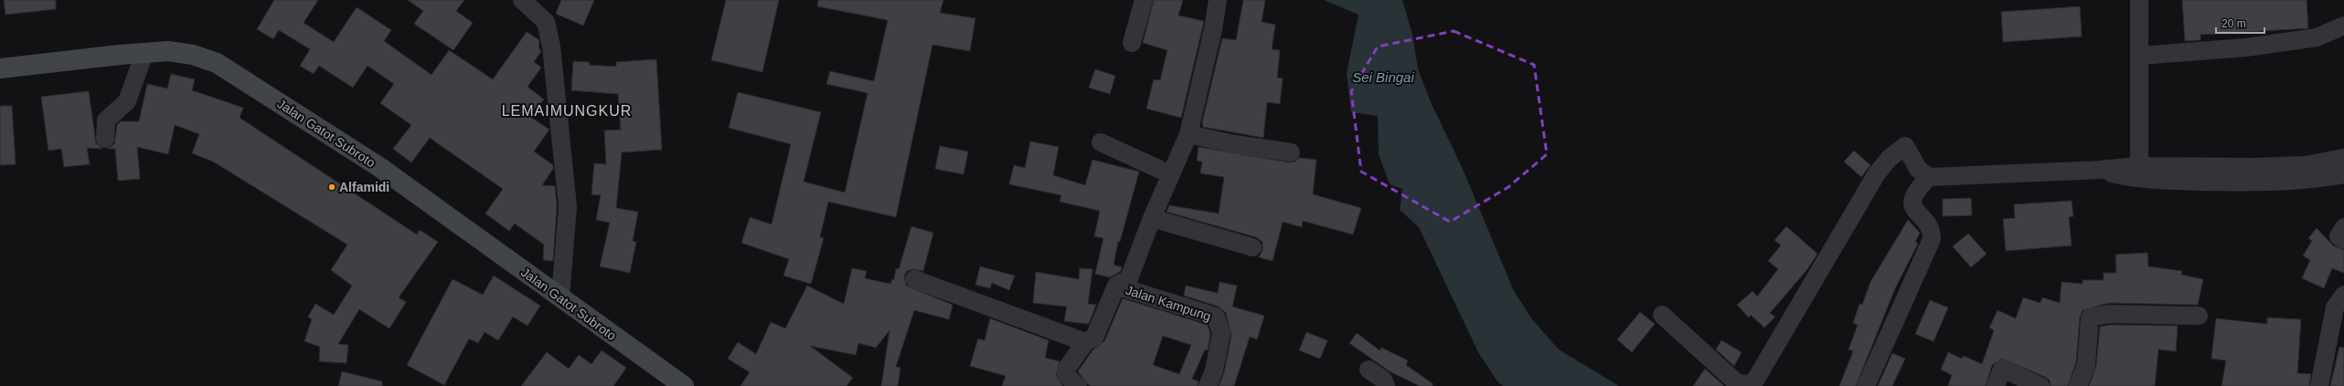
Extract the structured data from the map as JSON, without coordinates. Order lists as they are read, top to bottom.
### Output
{
  "streets": {
    "main road": ["Jalan Gatot Subroto"],
    "street": ["Jalan Kampung"]
  },
  "districts": ["LEMAIMUNGKUR"],
  "water": ["Sei Bingai"],
  "places": ["Alfamidi"],
  "scale_bar": "20 m"
}
